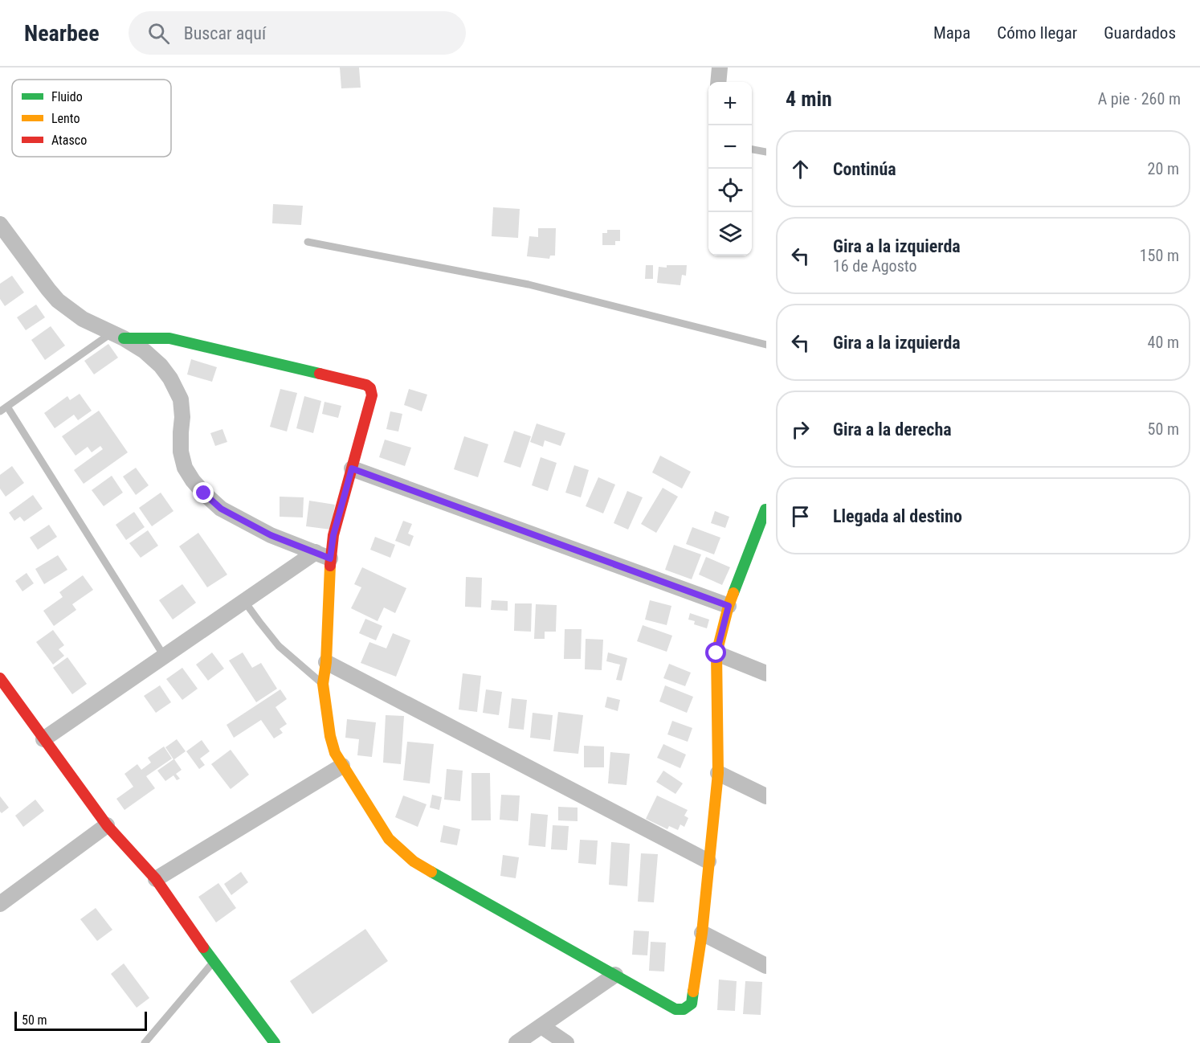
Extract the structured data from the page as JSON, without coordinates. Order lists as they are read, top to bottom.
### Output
{
  "legend": ["Fluido", "Lento", "Atasco"],
  "scale_bar": "50 m",
  "page": {
    "header": "Nearbee",
    "search": "Buscar aquí",
    "nav": ["Mapa", "Cómo llegar", "Guardados"],
    "heading": ["4 min", "A pie · 260 m"],
    "map_buttons": ["+", "−"],
    "list": [
      ["Continúa", "20 m"],
      ["Gira a la izquierda", "16 de Agosto", "150 m"],
      ["Gira a la izquierda", "40 m"],
      ["Gira a la derecha", "50 m"],
      "Llegada al destino"
    ],
    "scale": "50 m"
  }
}
